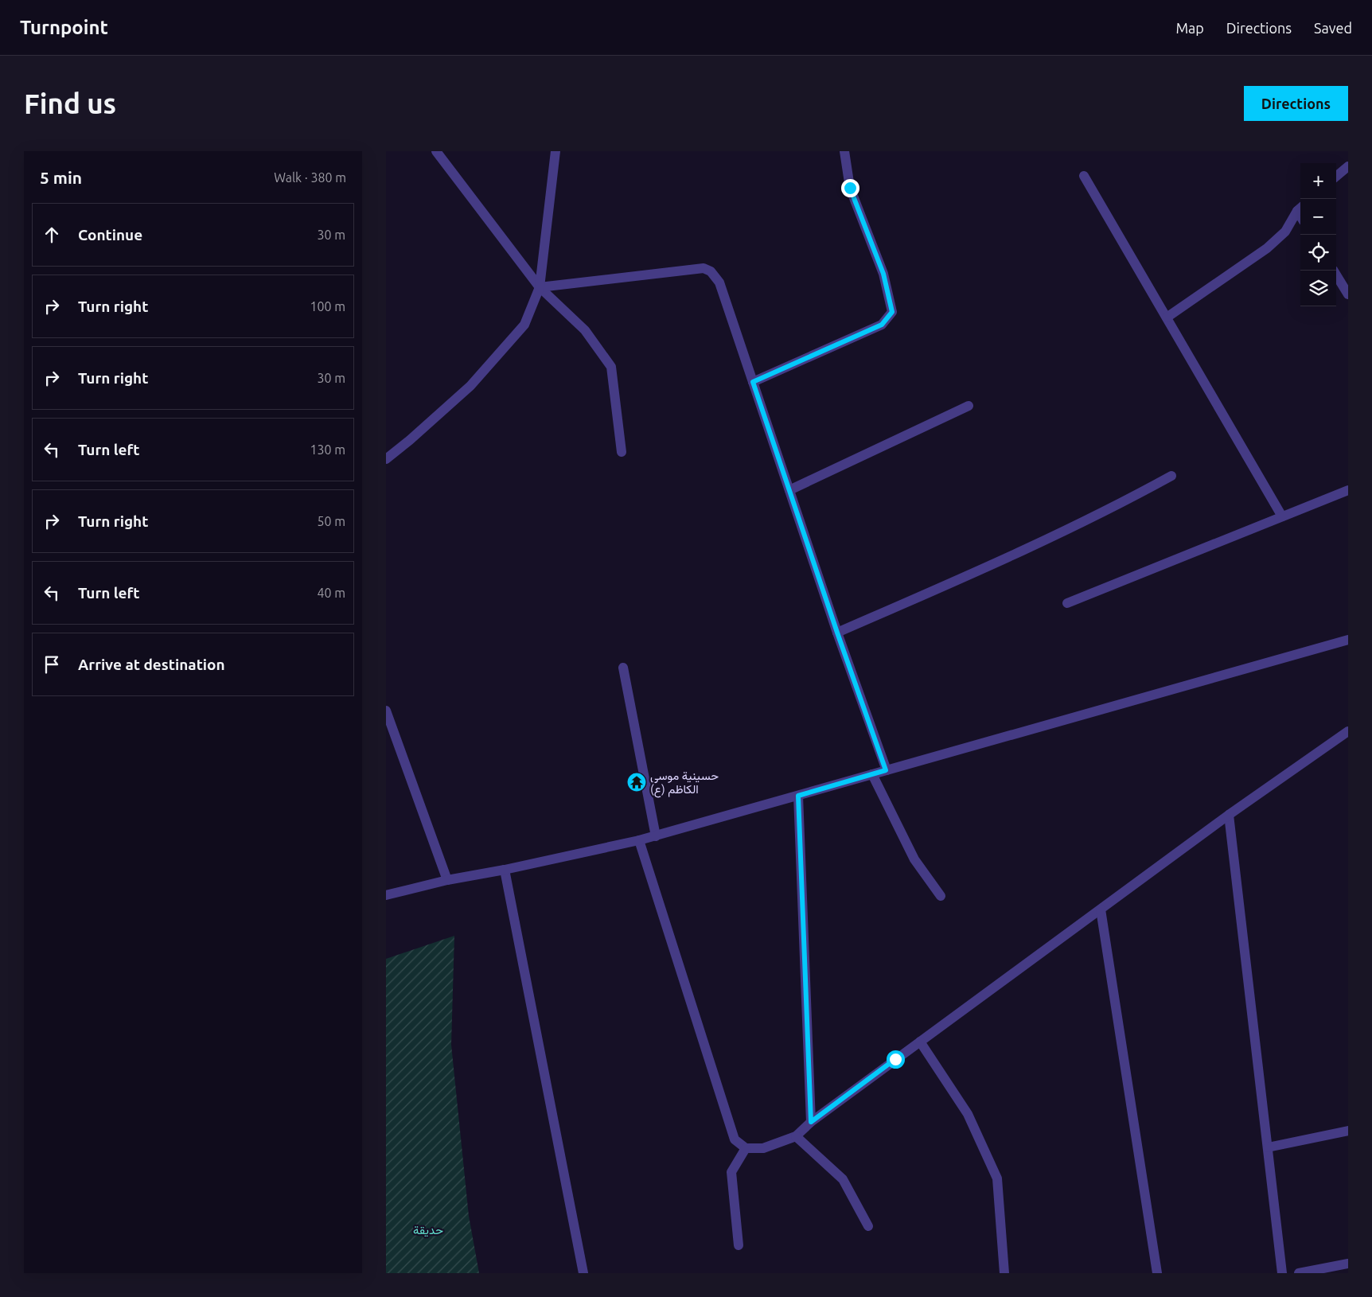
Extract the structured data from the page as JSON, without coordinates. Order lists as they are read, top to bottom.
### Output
{
  "parks": ["حديقة"],
  "places": {
    "temple": ["حسينية موسى الكاظم (ع)"]
  },
  "page": {
    "header": "Turnpoint",
    "nav": ["Map", "Directions", "Saved"],
    "buttons": "Directions",
    "title": "Find us",
    "heading": ["5 min", "Walk · 380 m"],
    "map_buttons": ["+", "−"],
    "list": [
      ["Continue", "30 m"],
      ["Turn right", "100 m"],
      ["Turn right", "30 m"],
      ["Turn left", "130 m"],
      ["Turn right", "50 m"],
      ["Turn left", "40 m"],
      "Arrive at destination"
    ]
  }
}
